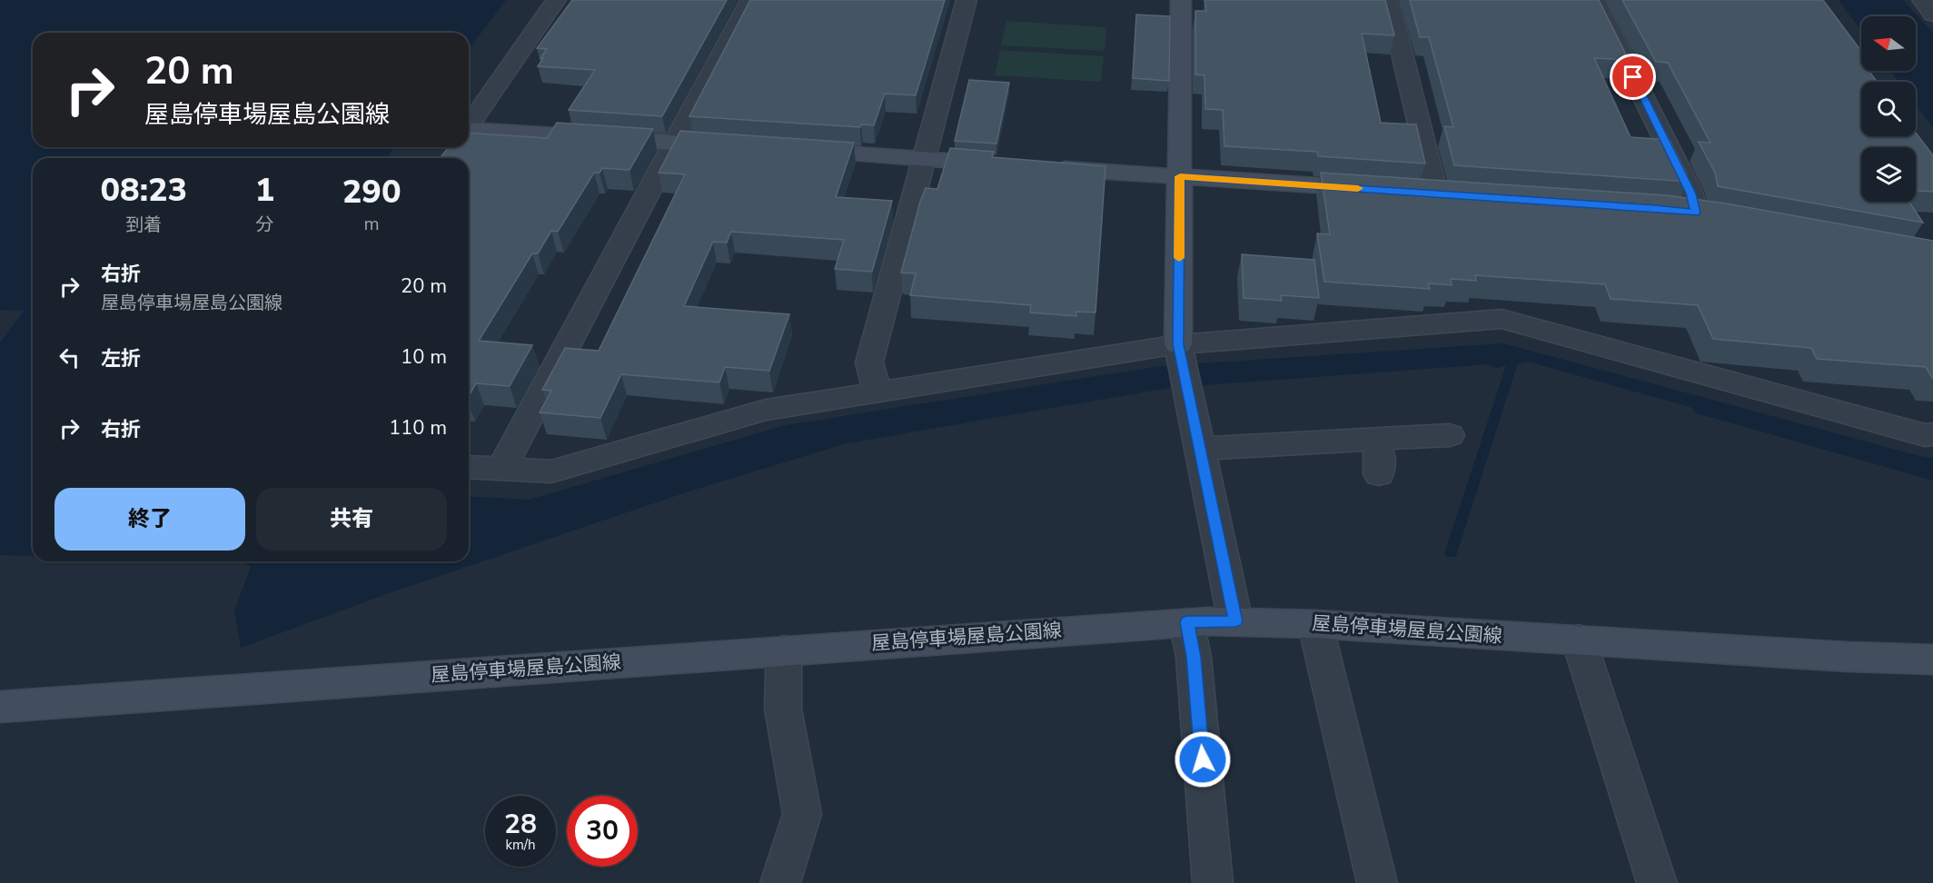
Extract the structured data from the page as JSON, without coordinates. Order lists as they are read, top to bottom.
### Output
{
  "streets": {
    "street": ["屋島停車場屋島公園線"]
  },
  "north": "left",
  "page": {
    "turn": ["20 m", "屋島停車場屋島公園線"],
    "eta": [
      "08:23",
      "到着",
      "1",
      "分",
      "290",
      "m"
    ],
    "list": [
      {
        "name": "右折",
        "note": "屋島停車場屋島公園線",
        "value": "20 m"
      },
      {
        "name": "左折",
        "value": "10 m"
      },
      {
        "name": "右折",
        "value": "110 m"
      }
    ],
    "buttons": ["終了", "共有"],
    "speed": "28 km/h",
    "limit": "30"
  }
}
